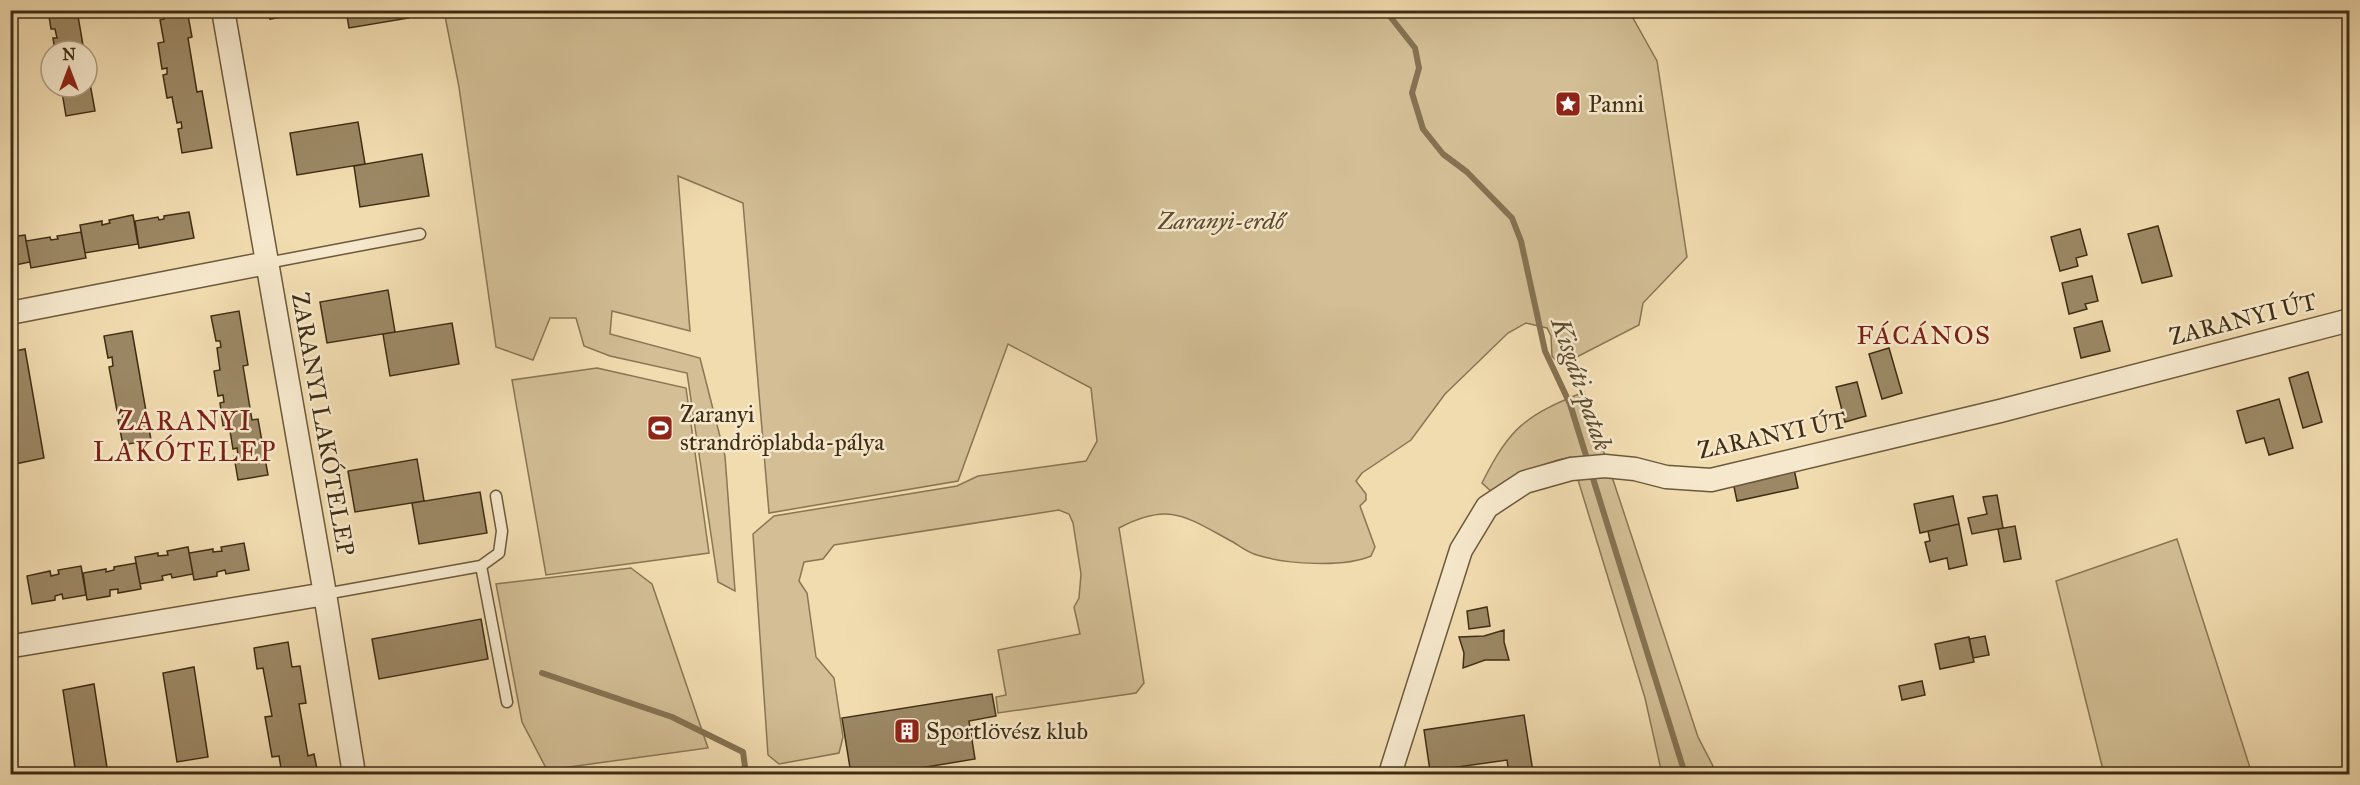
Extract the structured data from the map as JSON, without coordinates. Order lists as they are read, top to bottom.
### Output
{
  "streets": {
    "street": ["ZARANYI ÚT", "ZARANYI LAKÓTELEP"]
  },
  "districts": ["FÁCÁNOS", "ZARANYI LAKÓTELEP"],
  "water": ["Kisgáti-patak"],
  "parks": ["Zaranyi-erdő"],
  "places": {
    "place": ["Panni"],
    "sports": ["Zaranyi strandröplabda-pálya"],
    "building": ["Sportlövész klub"]
  },
  "north": "top"
}
